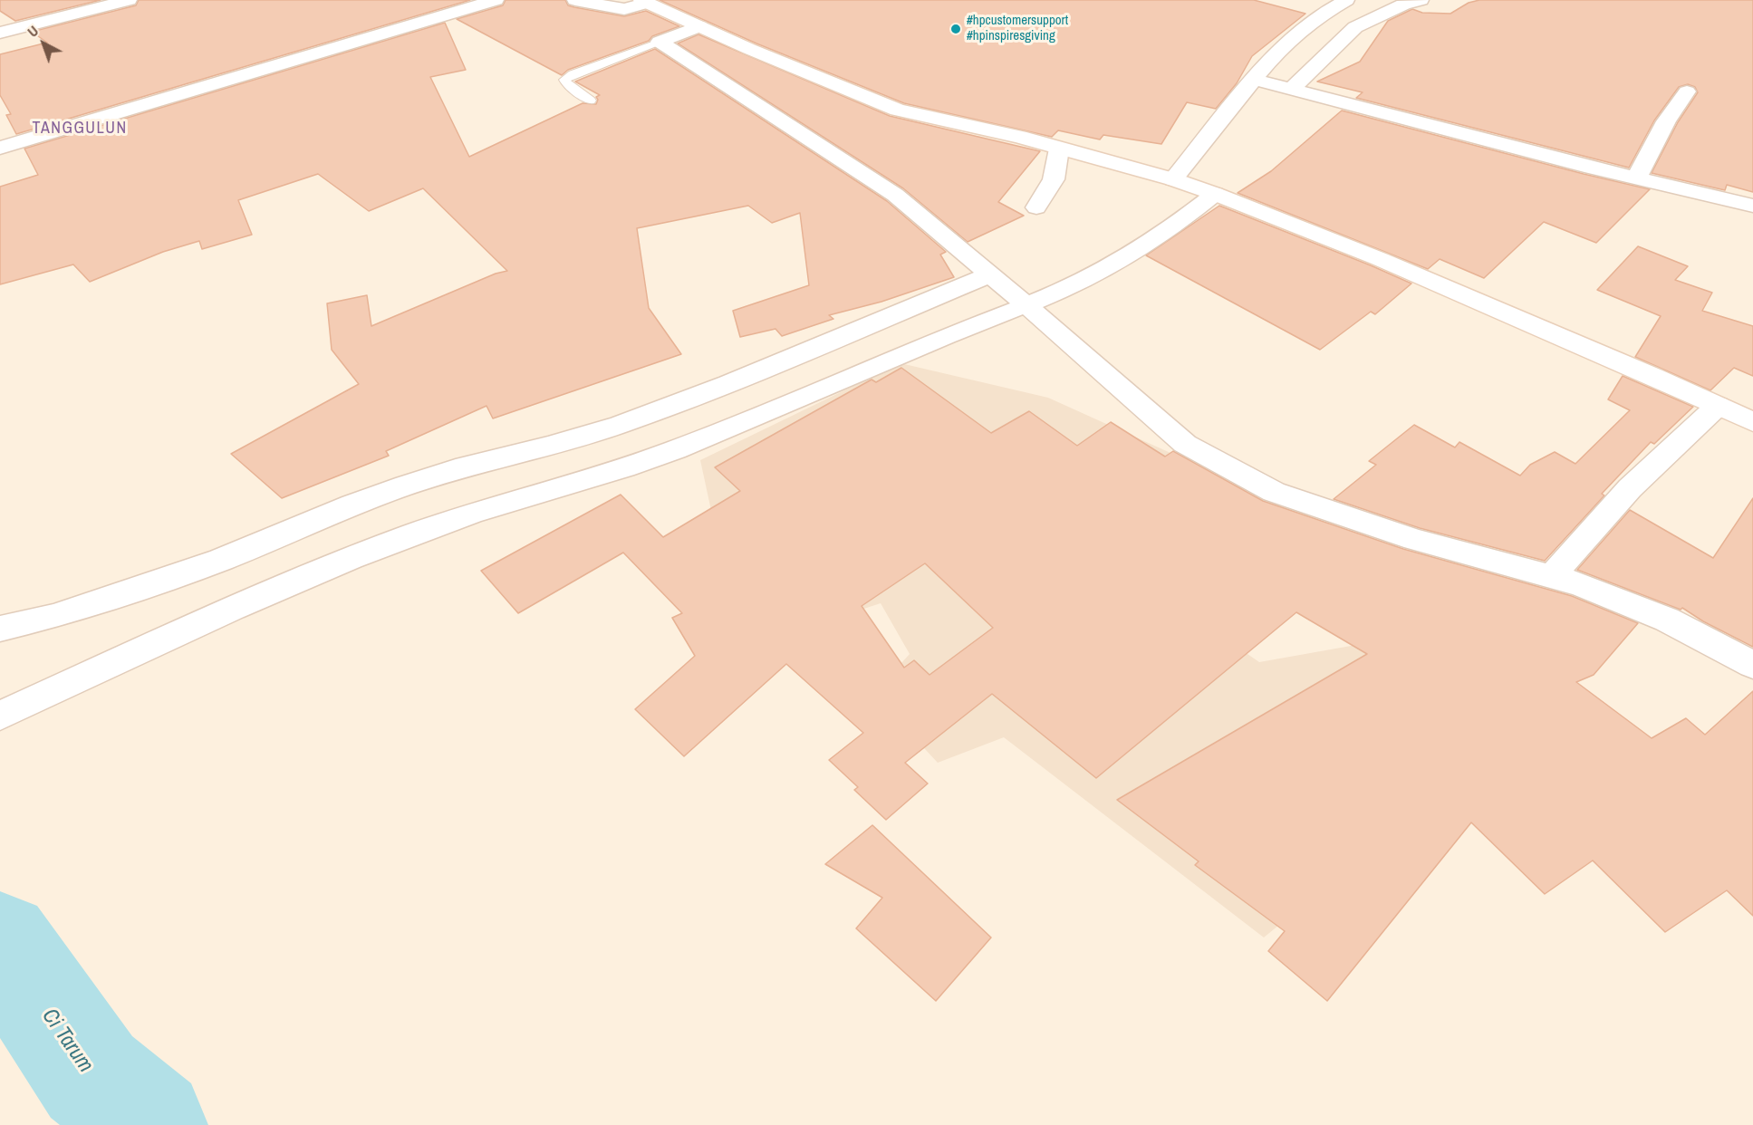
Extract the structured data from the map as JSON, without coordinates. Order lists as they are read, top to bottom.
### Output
{
  "districts": ["TANGGULUN"],
  "water": ["Ci Tarum"],
  "places": ["#hpcustomersupport #hpinspiresgiving"],
  "north": "top left"
}
